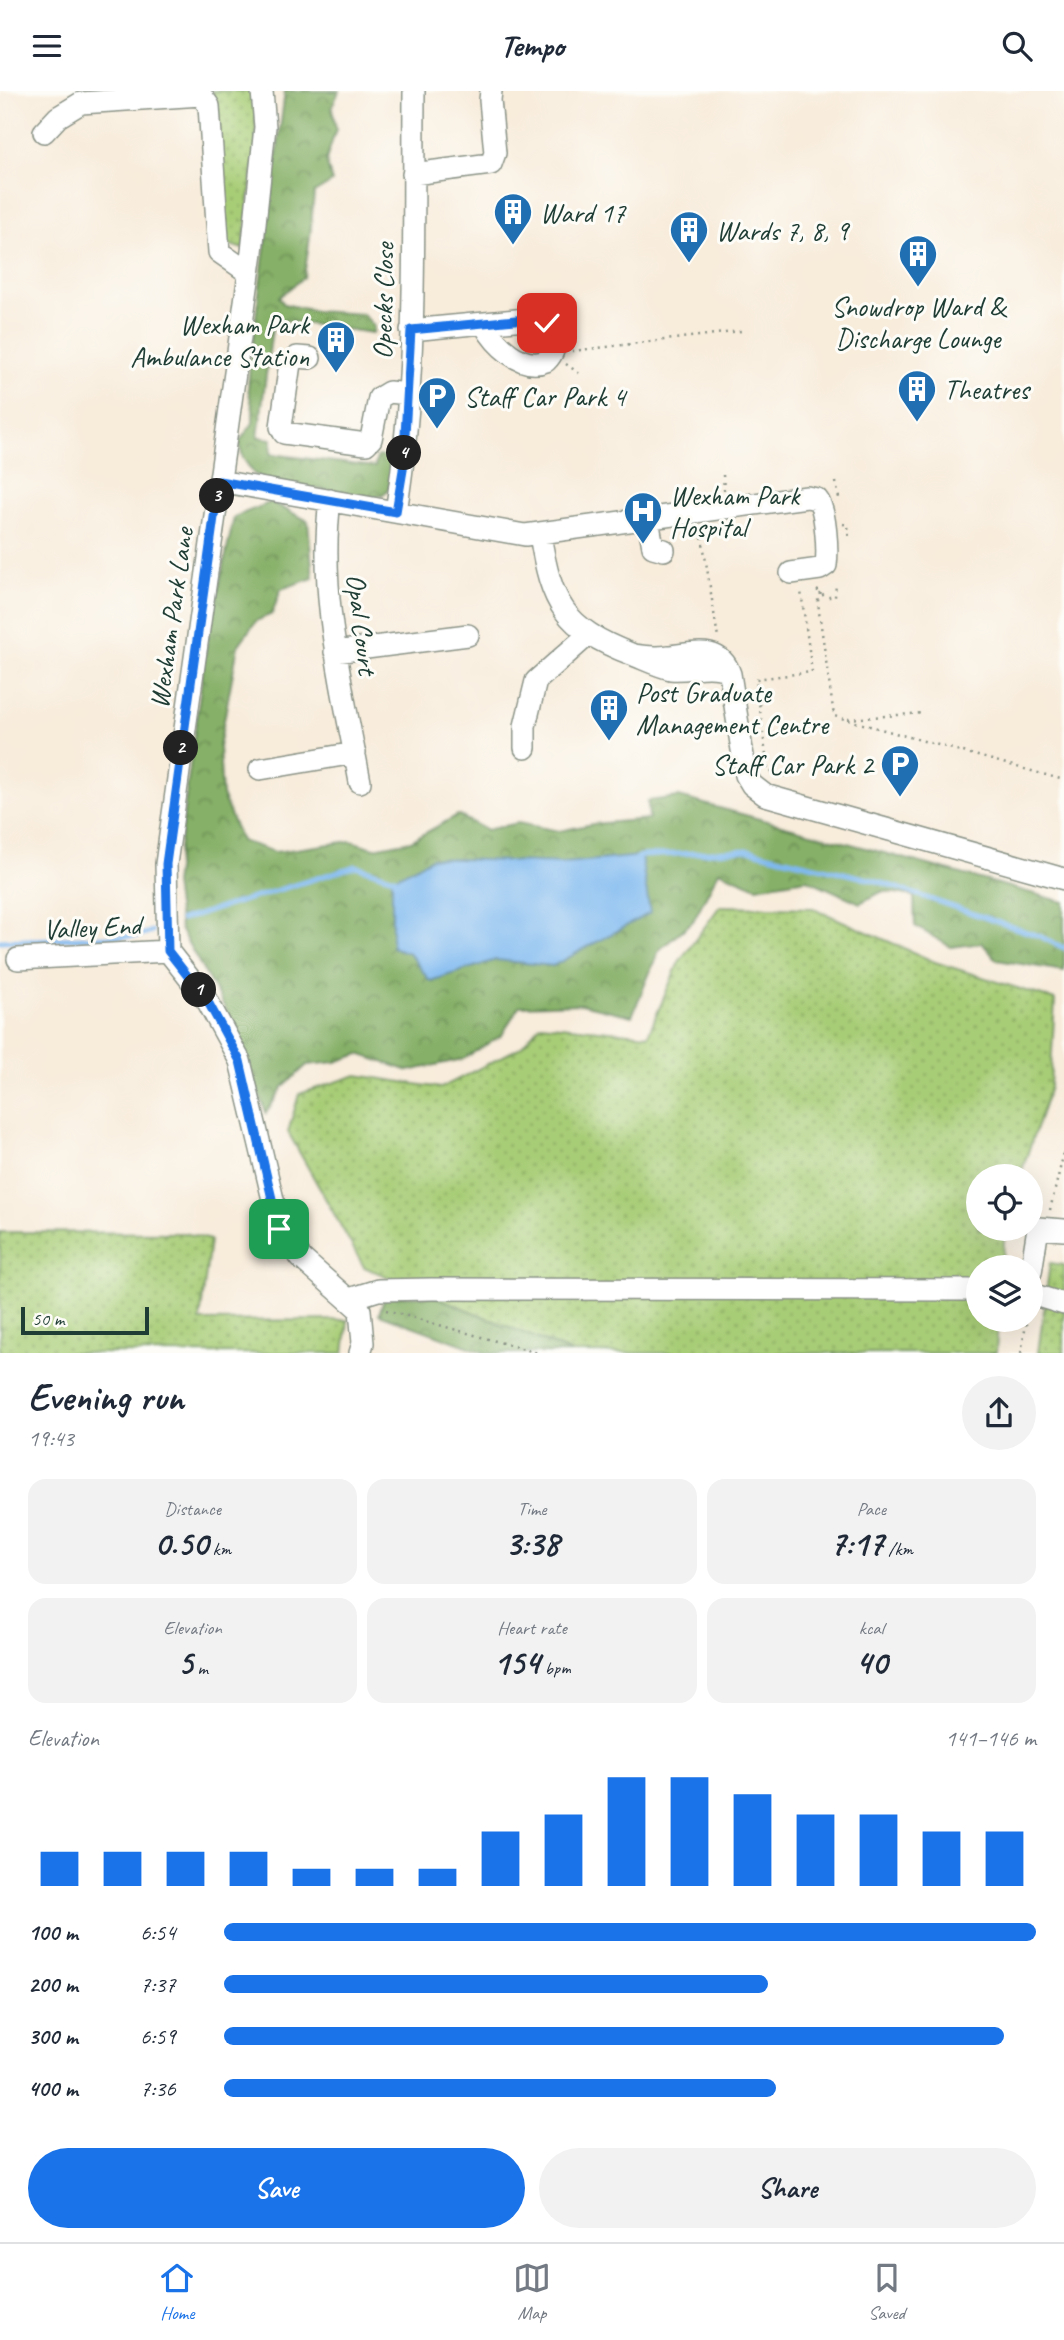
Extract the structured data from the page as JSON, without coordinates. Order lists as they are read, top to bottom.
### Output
{
  "streets": {
    "street": [
      "Opecks Close",
      "Wexham Park Lane",
      "Opal Court",
      "Valley End"
    ]
  },
  "crossings": [
    ["Wexham Park Lane", "Valley End"]
  ],
  "places": {
    "building": [
      "Ward 17",
      "Wards 7, 8, 9",
      "Snowdrop Ward & Discharge Lounge",
      "Wexham Park Ambulance Station",
      "Theatres",
      "Post Graduate Management Centre"
    ],
    "parking": ["Staff Car Park 4", "Staff Car Park 2"],
    "hospital": ["Wexham Park Hospital"]
  },
  "scale_bar": "50 m",
  "page": {
    "header": "Tempo",
    "pins": [
      "4",
      "3",
      "2",
      "1"
    ],
    "scale": "50 m",
    "heading": ["Evening run", "19:43"],
    "stats": [
      ["Distance", "0.50 km"],
      ["Time", "3:38"],
      ["Pace", "7:17 /km"],
      ["Elevation", "5 m"],
      ["Heart rate", "154 bpm"],
      ["kcal", "40"]
    ],
    "chart": ["Elevation", "141–146 m"],
    "list": [
      {
        "name": "100 m",
        "note": "6:54"
      },
      {
        "name": "200 m",
        "note": "7:37"
      },
      {
        "name": "300 m",
        "note": "6:59"
      },
      {
        "name": "400 m",
        "note": "7:36"
      }
    ],
    "buttons": ["Save", "Share"],
    "tabs": ["Home", "Map", "Saved"]
  }
}
